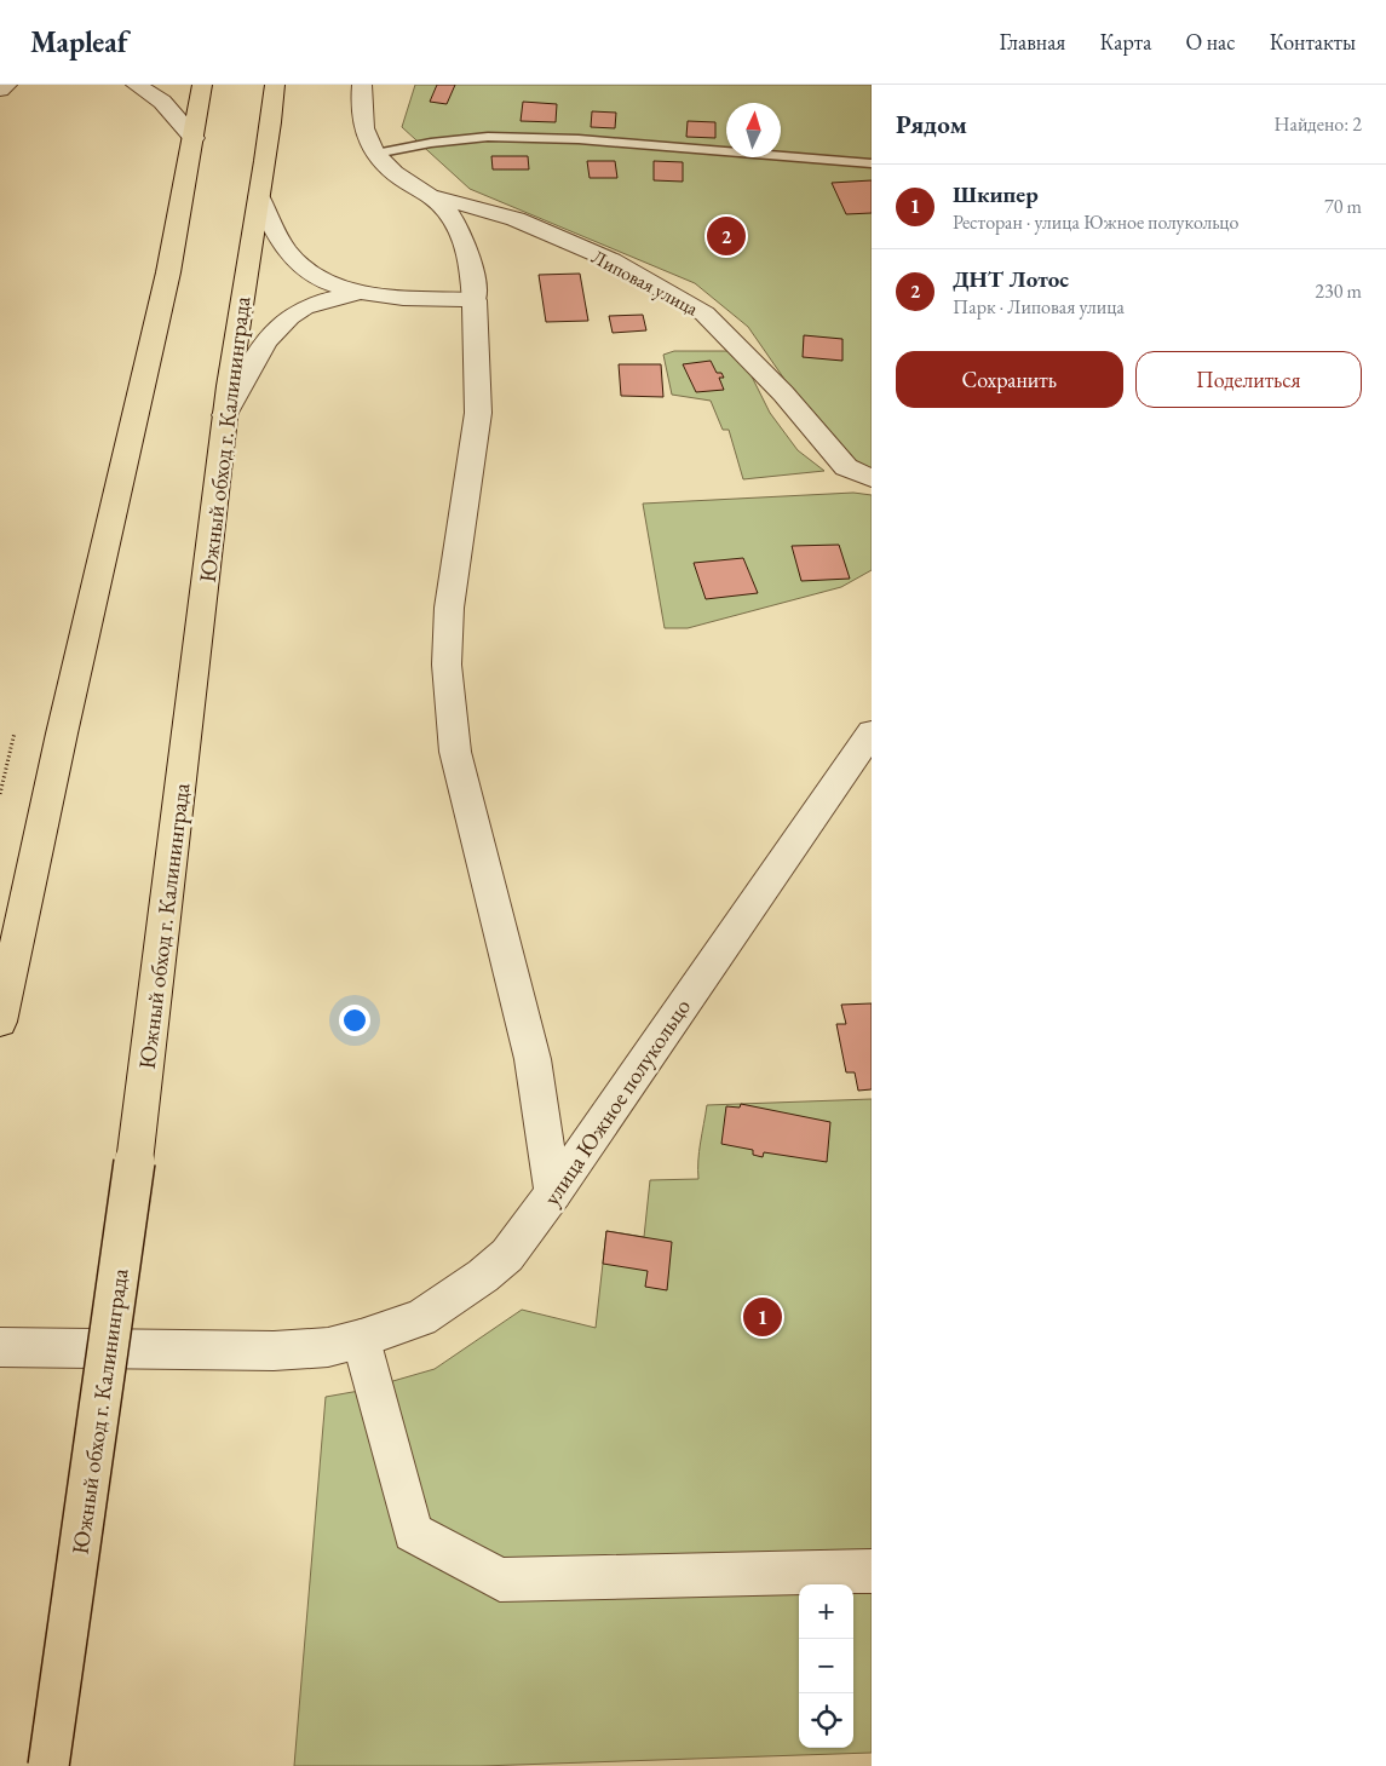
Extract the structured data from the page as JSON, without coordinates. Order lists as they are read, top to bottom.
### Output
{
  "streets": {
    "highway": ["Южный обход г. Калининграда"],
    "street": ["Липовая улица", "улица Южное полукольцо"]
  },
  "north": "top",
  "page": {
    "header": "Mapleaf",
    "nav": [
      "Главная",
      "Карта",
      "О нас",
      "Контакты"
    ],
    "heading": ["Рядом", "Найдено: 2"],
    "list": [
      {
        "mark": "1",
        "name": "Шкипер",
        "note": "Ресторан · улица Южное полукольцо",
        "value": "70 m"
      },
      {
        "mark": "2",
        "name": "ДНТ Лотос",
        "note": "Парк · Липовая улица",
        "value": "230 m"
      }
    ],
    "pins": ["2", "1"],
    "buttons": ["Сохранить", "Поделиться"],
    "map_buttons": ["+", "−"]
  }
}
